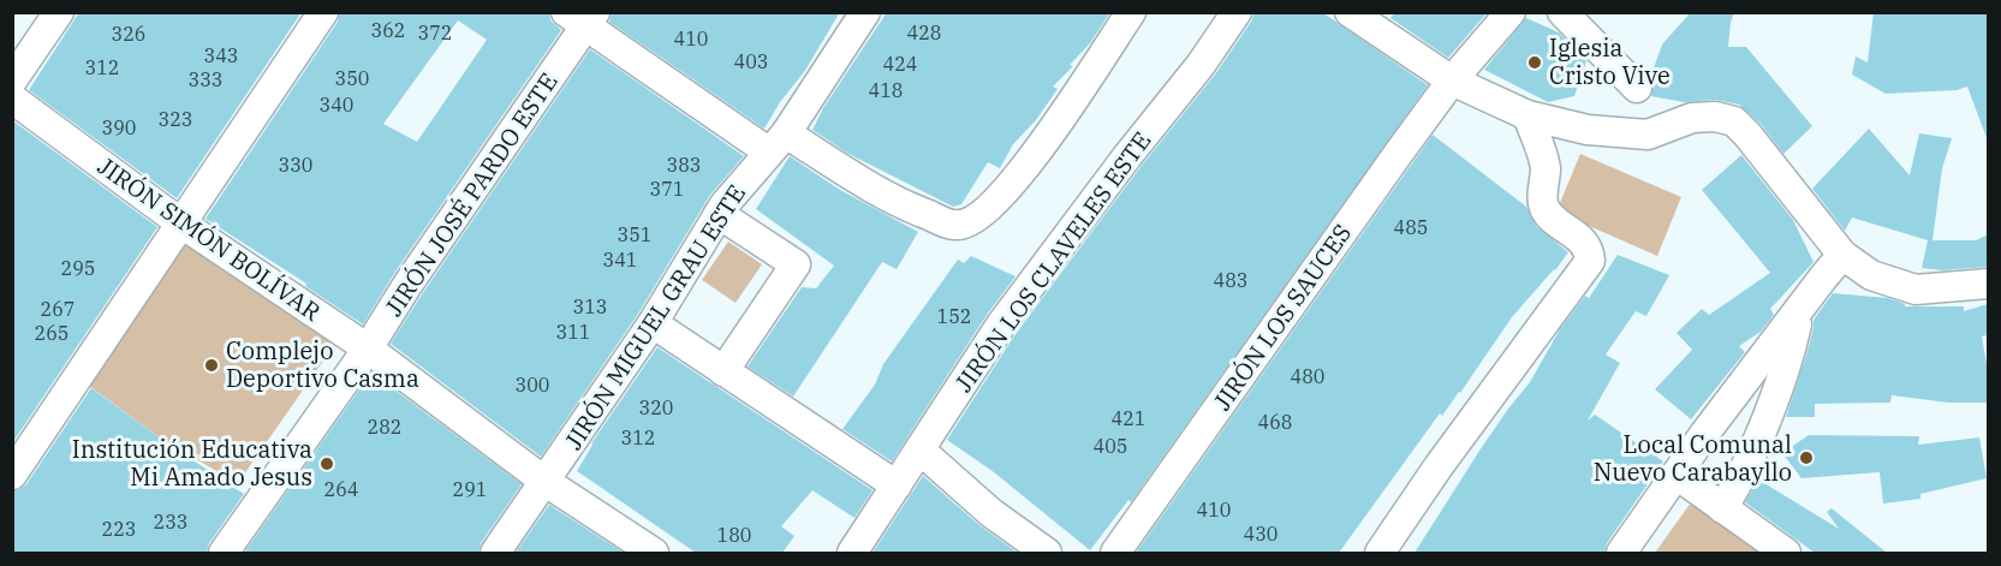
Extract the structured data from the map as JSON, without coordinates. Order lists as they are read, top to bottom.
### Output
{
  "streets": {
    "street": [
      "JIRÓN JOSÉ PARDO ESTE",
      "JIRÓN SIMÓN BOLÍVAR",
      "JIRÓN LOS CLAVELES ESTE",
      "JIRÓN MIGUEL GRAU ESTE",
      "JIRÓN LOS SAUCES"
    ]
  },
  "crossings": [
    ["JIRÓN JOSÉ PARDO ESTE", "JIRÓN SIMÓN BOLÍVAR"],
    ["JIRÓN SIMÓN BOLÍVAR", "JIRÓN MIGUEL GRAU ESTE"]
  ],
  "places": [
    "Iglesia Cristo Vive",
    "Complejo Deportivo Casma",
    "Local Comunal Nuevo Carabayllo",
    "Institución Educativa Mi Amado Jesus"
  ],
  "house_numbers": [
    "362",
    "372",
    "428",
    "326",
    "410",
    "343",
    "403",
    "424",
    "312",
    "350",
    "333",
    "418",
    "340",
    "323",
    "390",
    "330",
    "383",
    "371",
    "485",
    "351",
    "341",
    "295",
    "483",
    "313",
    "267",
    "152",
    "311",
    "265",
    "480",
    "300",
    "320",
    "421",
    "468",
    "282",
    "312",
    "405",
    "264",
    "291",
    "410",
    "233",
    "223",
    "430",
    "180"
  ]
}
